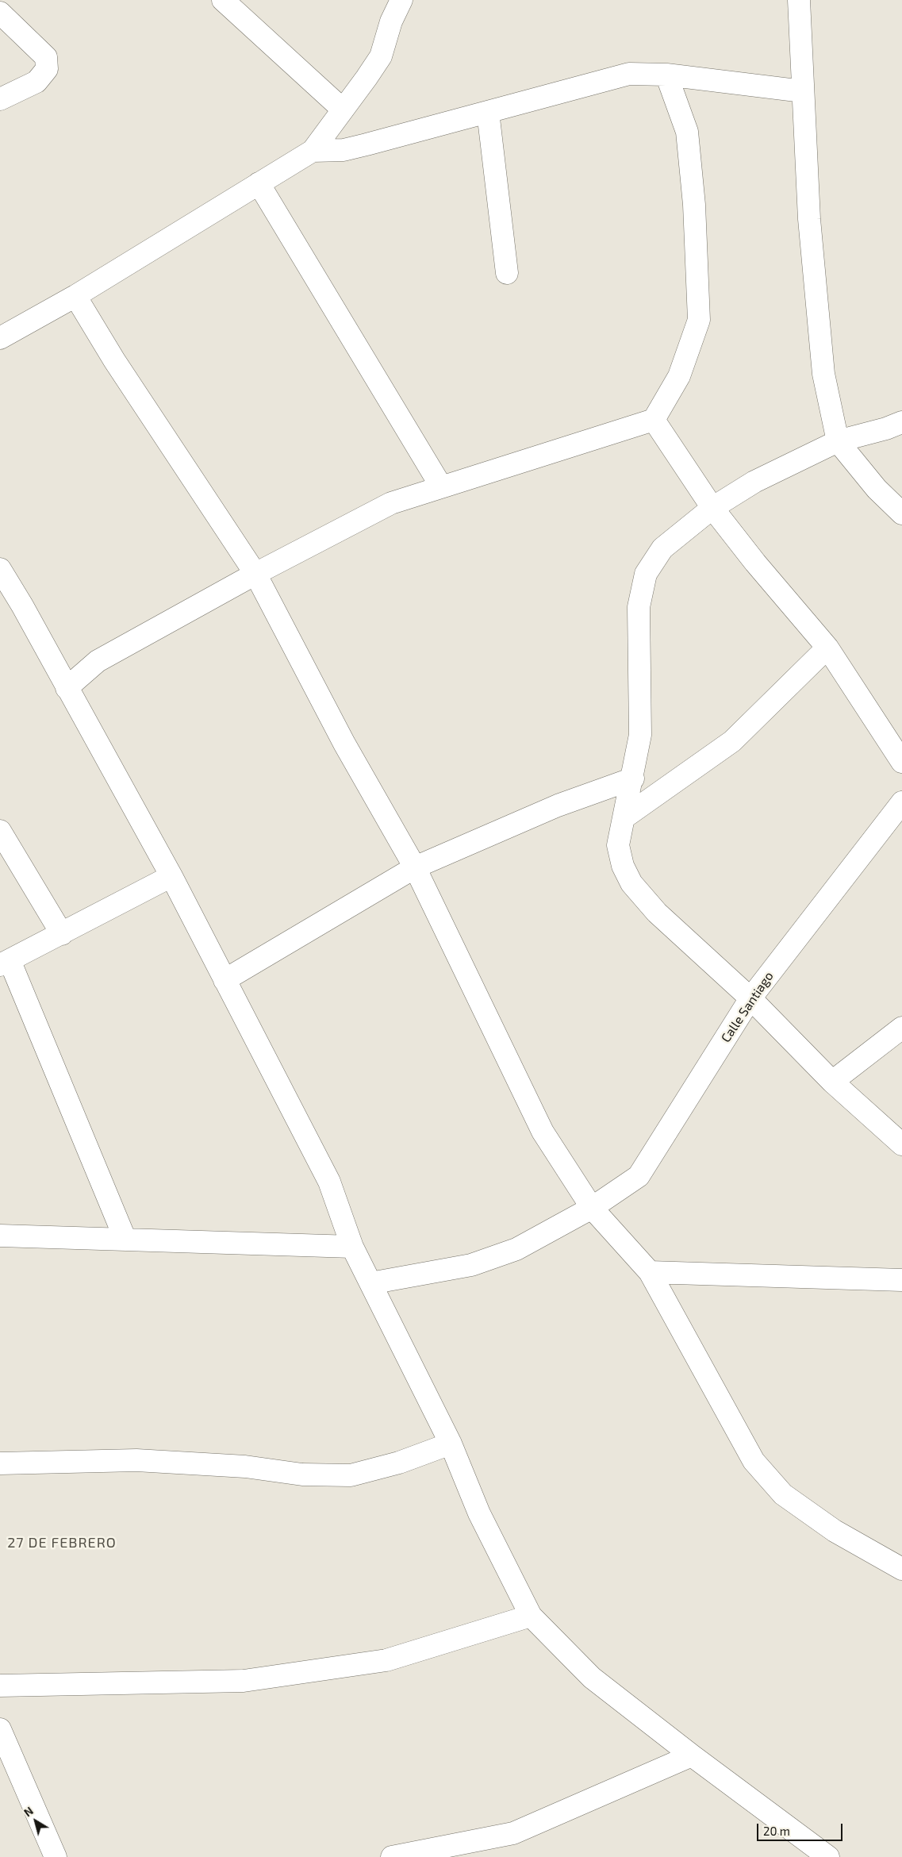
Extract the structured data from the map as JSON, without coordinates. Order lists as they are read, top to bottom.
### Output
{
  "streets": {
    "street": ["Calle Santiago"]
  },
  "districts": ["27 DE FEBRERO"],
  "scale_bar": "20 m",
  "north": "top left"
}
